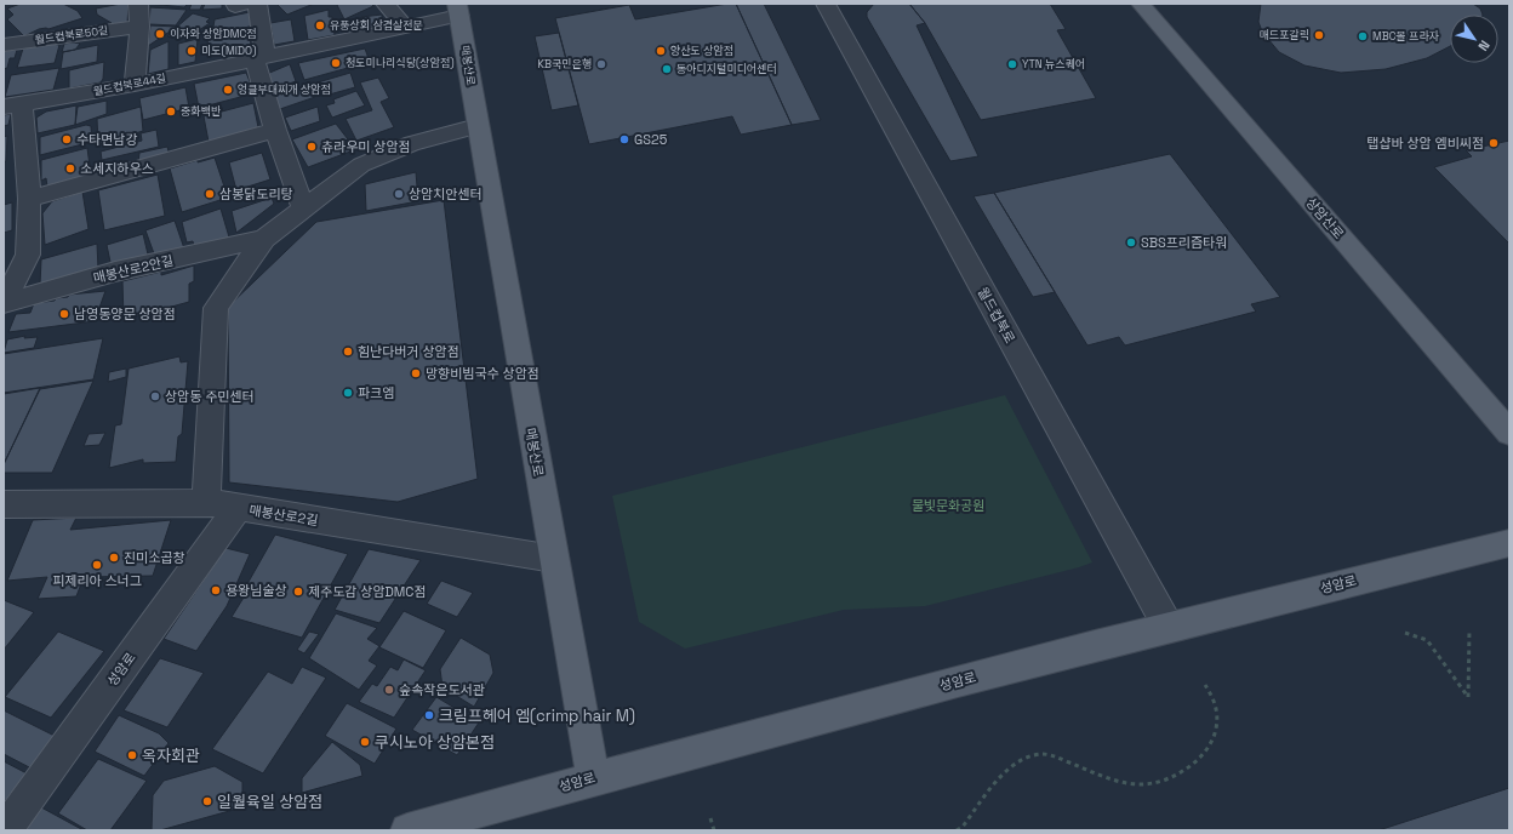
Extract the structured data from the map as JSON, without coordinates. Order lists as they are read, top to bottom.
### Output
{
  "streets": {
    "main road": ["매봉산로", "상암산로", "성암로"],
    "street": [
      "월드컵북로50길",
      "월드컵북로44길",
      "매봉산로2안길",
      "월드컵북로",
      "매봉산로2길"
    ]
  },
  "crossings": [
    ["매봉산로", "월드컵북로44길"],
    ["매봉산로", "매봉산로2길"],
    ["매봉산로", "성암로"],
    ["월드컵북로44길", "매봉산로2안길"],
    ["월드컵북로", "성암로"],
    ["매봉산로2길", "성암로"]
  ],
  "parks": ["물빛문화공원"],
  "places": [
    "유풍상회 삼겹살전문",
    "이자와 상암DMC점",
    "매드포갈릭",
    "MBC몰 프라자",
    "미도(MIDO)",
    "양산도 상암점",
    "청도미나리식당(상암점)",
    "KB국민은행",
    "YTN 뉴스퀘어",
    "동아디지털미디어센터",
    "엉클부대찌개 상암점",
    "중화백반",
    "수타면남강",
    "GS25",
    "탭샵바 상암 엠비씨점",
    "츄라우미 상암점",
    "소세지하우스",
    "삼봉닭도리탕",
    "상암치안센터",
    "SBS프리즘타워",
    "남영동양문 상암점",
    "힘난다버거 상암점",
    "망향비빔국수 상암점",
    "파크엠",
    "상암동 주민센터",
    "진미소곱창",
    "피제리아 스너그",
    "용왕님술상",
    "제주도감 상암DMC점",
    "숲속작은도서관",
    "크림프헤어 엠(crimp hair M)",
    "쿠시노아 상암본점",
    "옥자회관",
    "일월육일 상암점"
  ],
  "north": "bottom right"
}
